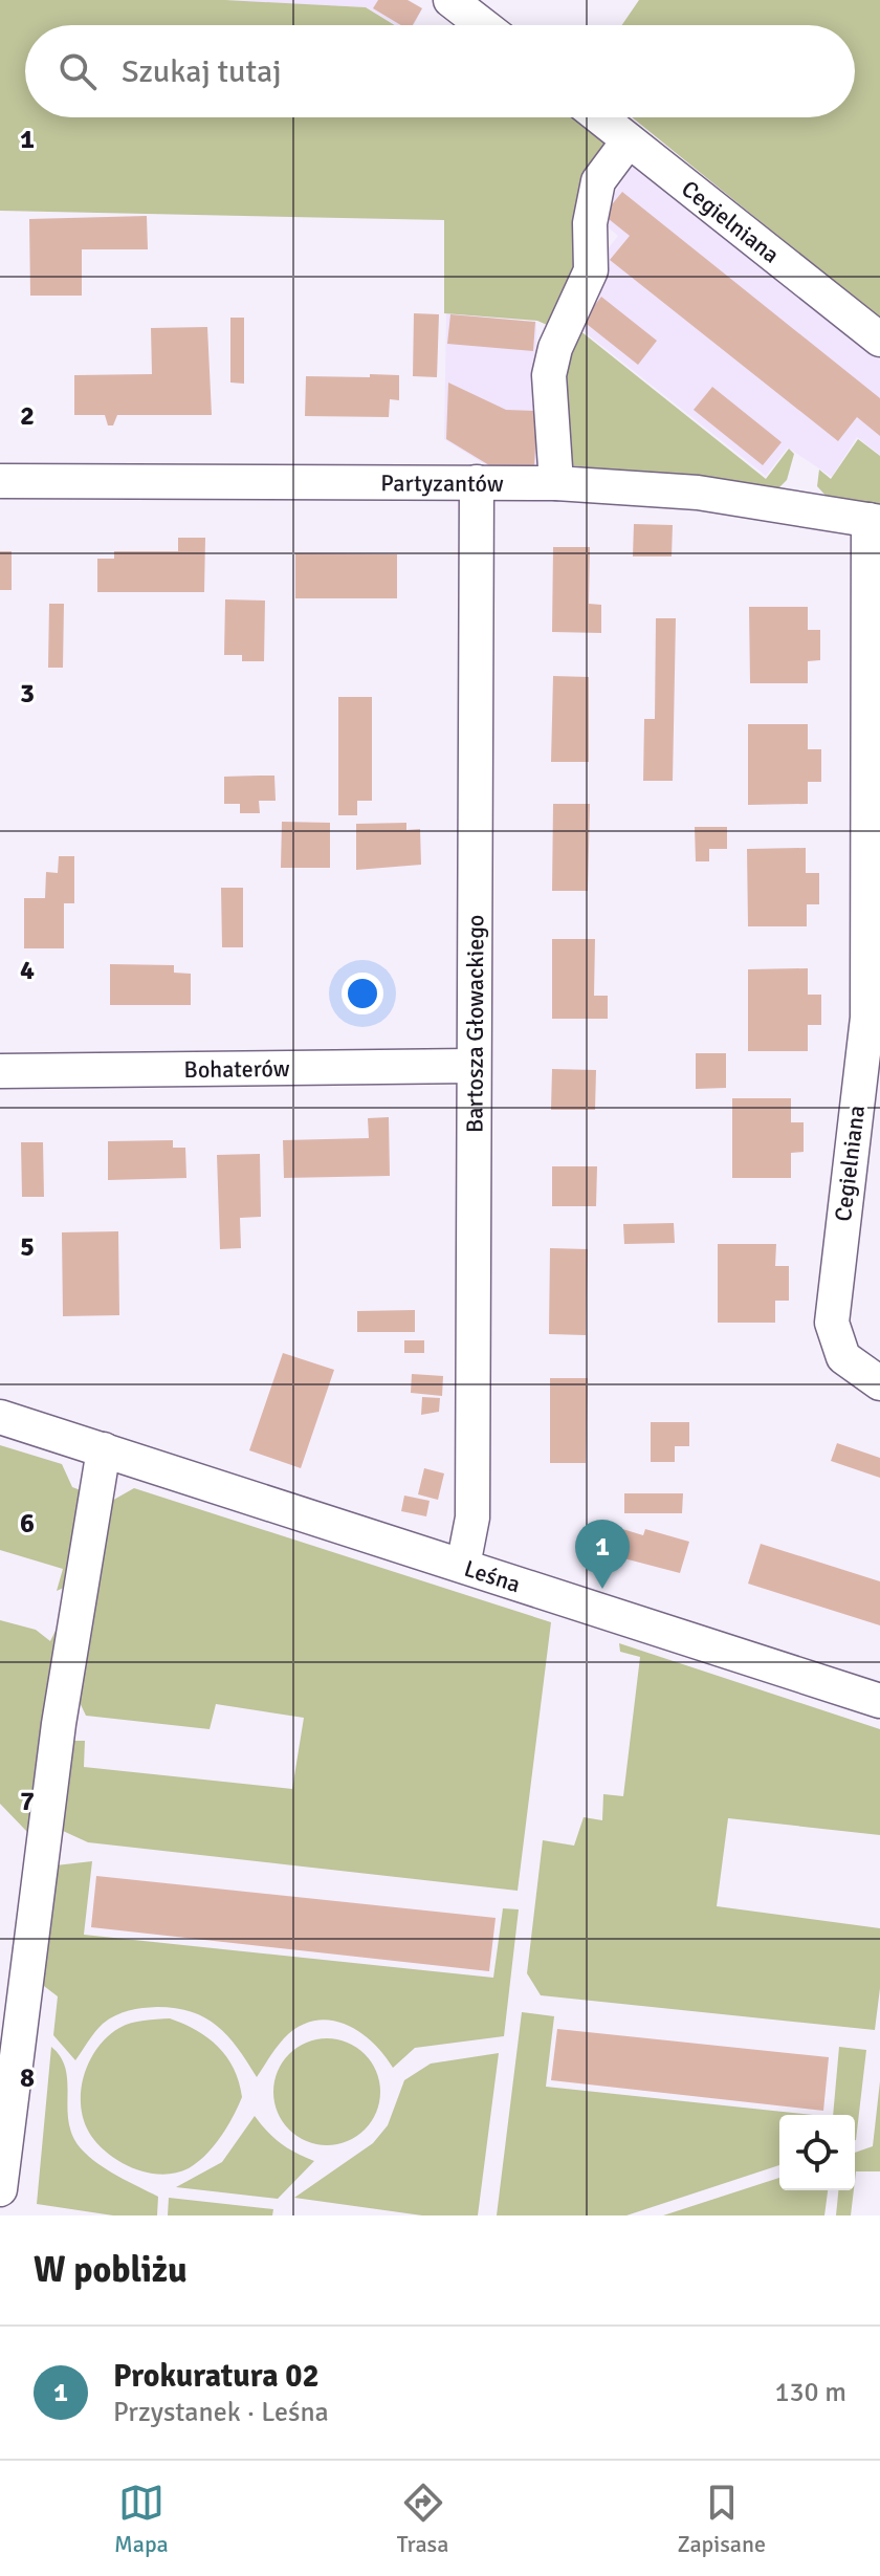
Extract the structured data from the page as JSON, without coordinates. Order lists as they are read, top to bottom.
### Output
{
  "streets": {
    "street": [
      "Cegielniana",
      "Partyzantów",
      "Bartosza Głowackiego",
      "Bohaterów",
      "Leśna"
    ]
  },
  "crossings": [
    ["Cegielniana", "Partyzantów"],
    ["Partyzantów", "Bartosza Głowackiego"],
    ["Bartosza Głowackiego", "Bohaterów"],
    ["Bartosza Głowackiego", "Leśna"]
  ],
  "page": {
    "search": "Szukaj tutaj",
    "pins": "1",
    "heading": "W pobliżu",
    "list": [
      {
        "mark": "1",
        "name": "Prokuratura 02",
        "note": "Przystanek · Leśna",
        "value": "130 m"
      }
    ],
    "nav": ["Mapa", "Trasa", "Zapisane"]
  },
  "grid": {
    "rows": [
      "1",
      "2",
      "3",
      "4",
      "5",
      "6",
      "7",
      "8"
    ]
  }
}
